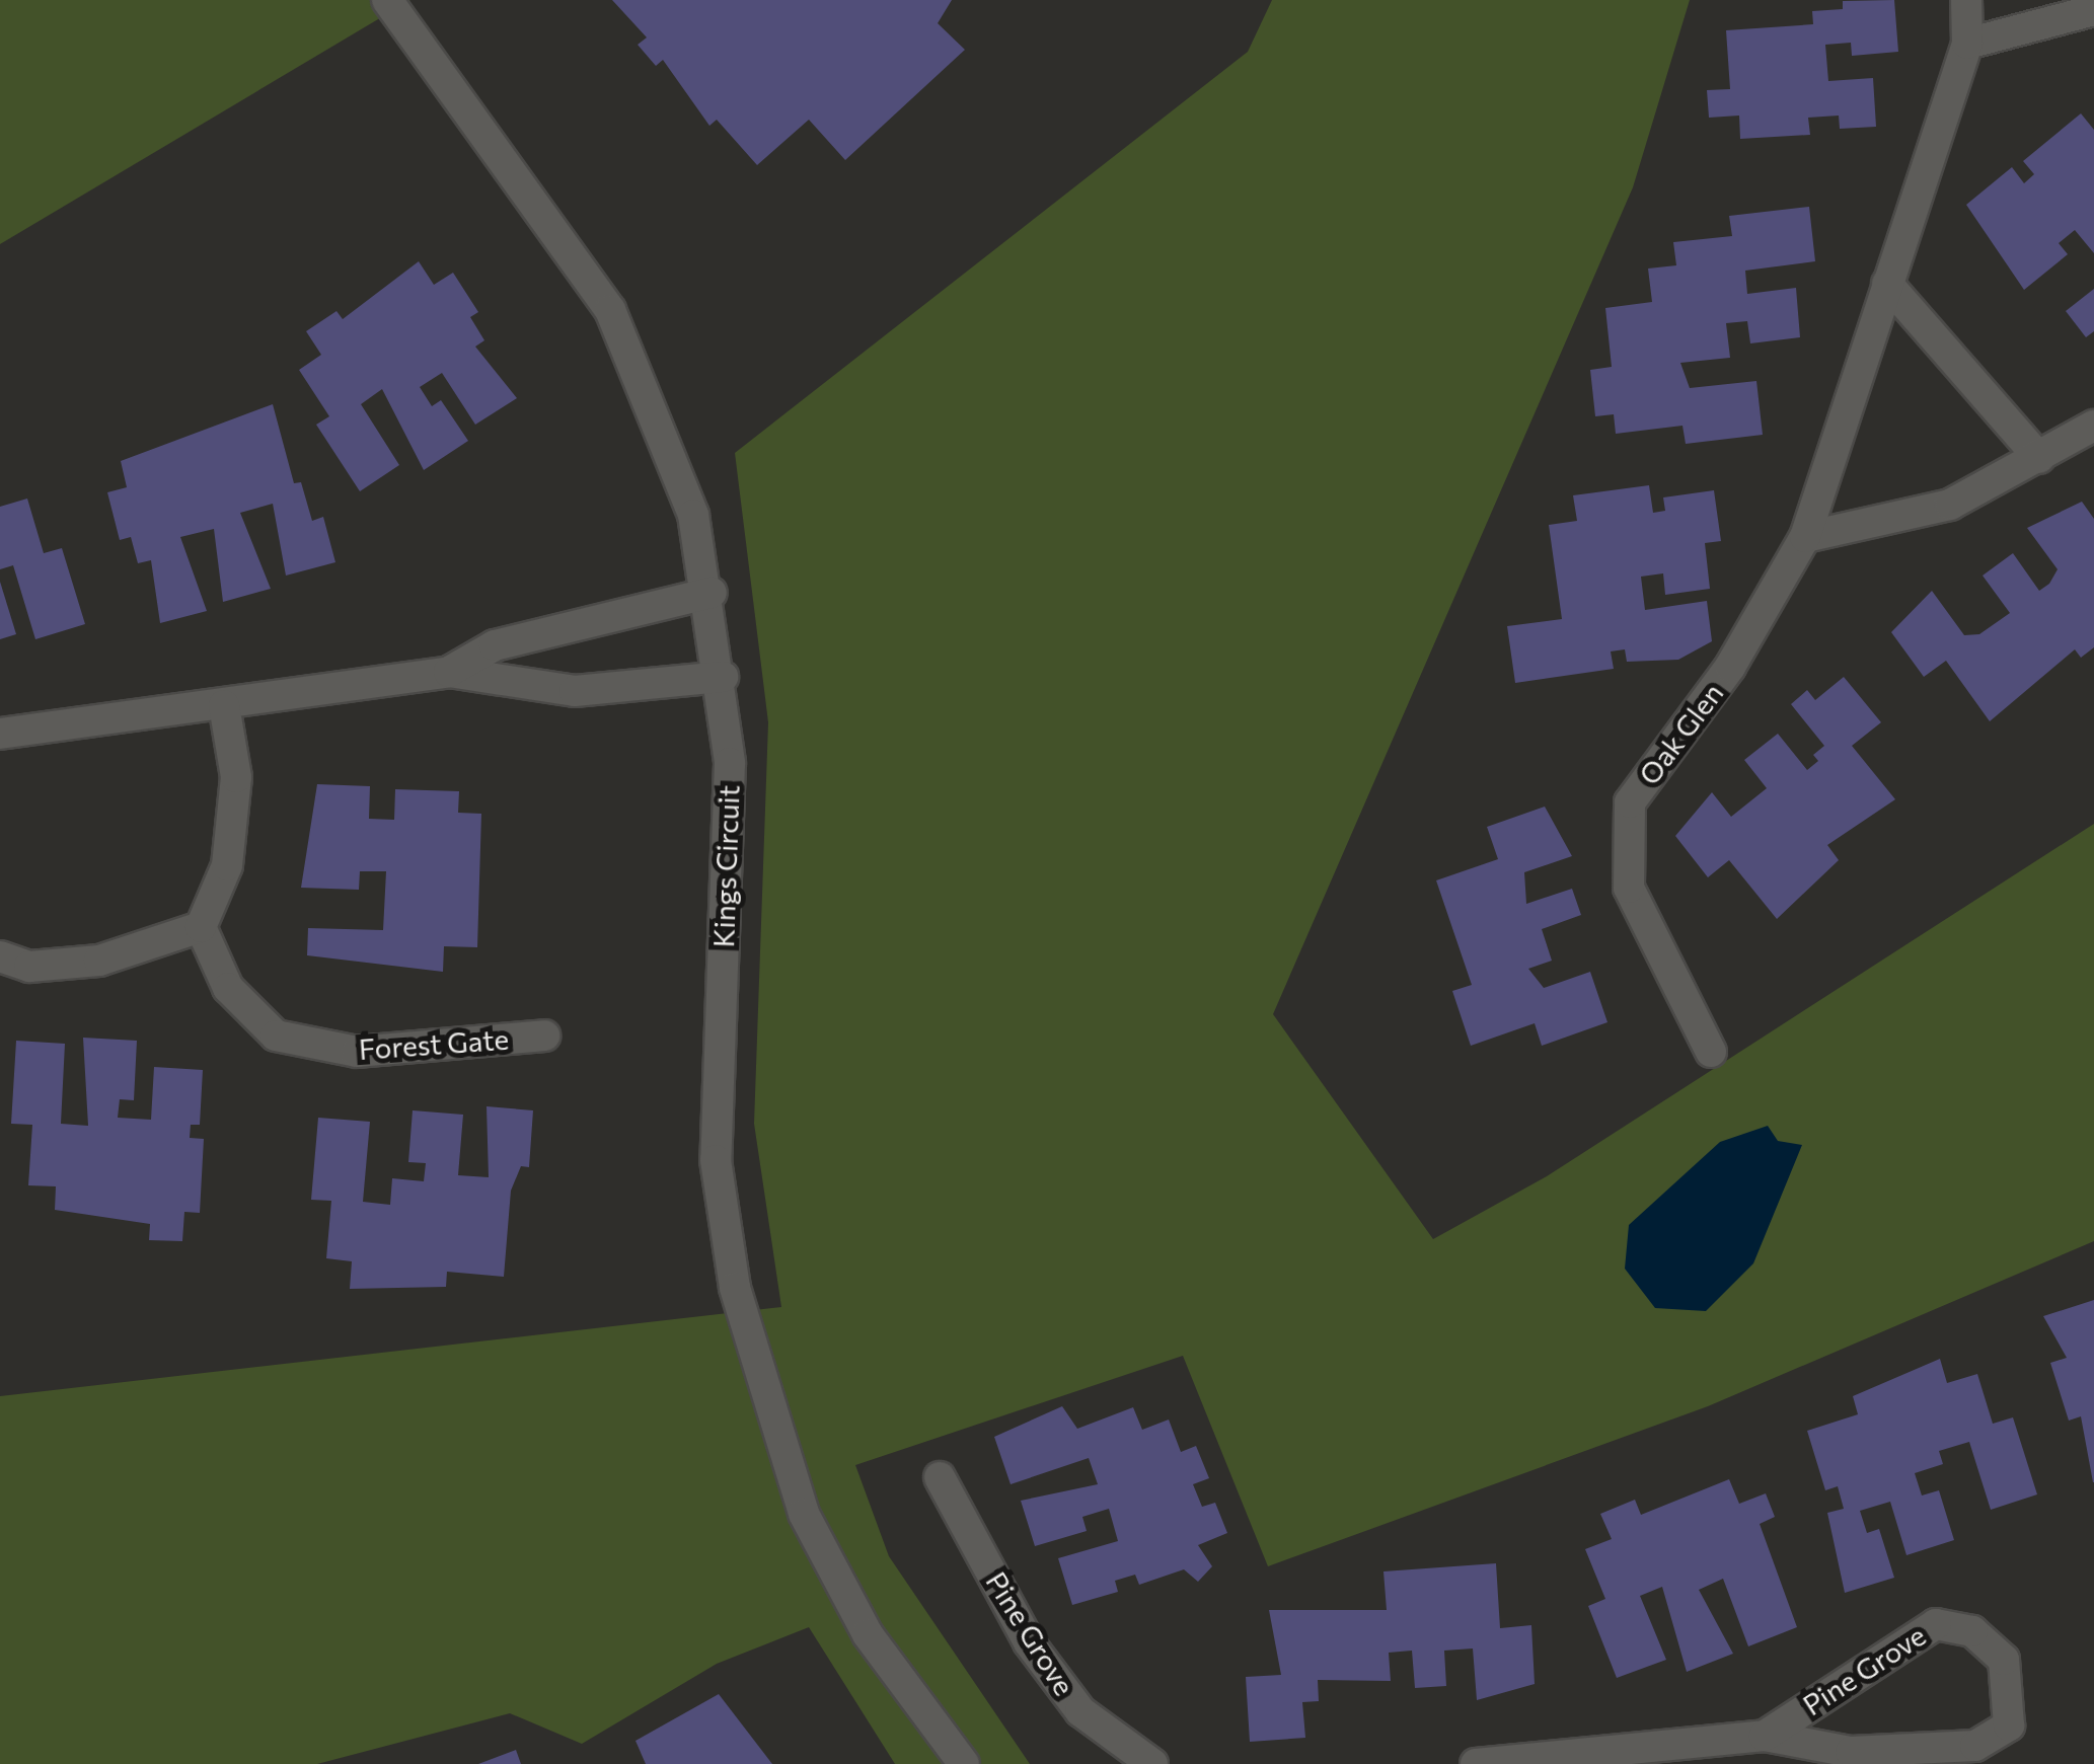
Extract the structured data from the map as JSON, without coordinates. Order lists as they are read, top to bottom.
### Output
{
  "streets": {
    "street": [
      "Oak Glen",
      "Kings Circuit",
      "Forest Gate",
      "Pine Grove"
    ]
  }
}
